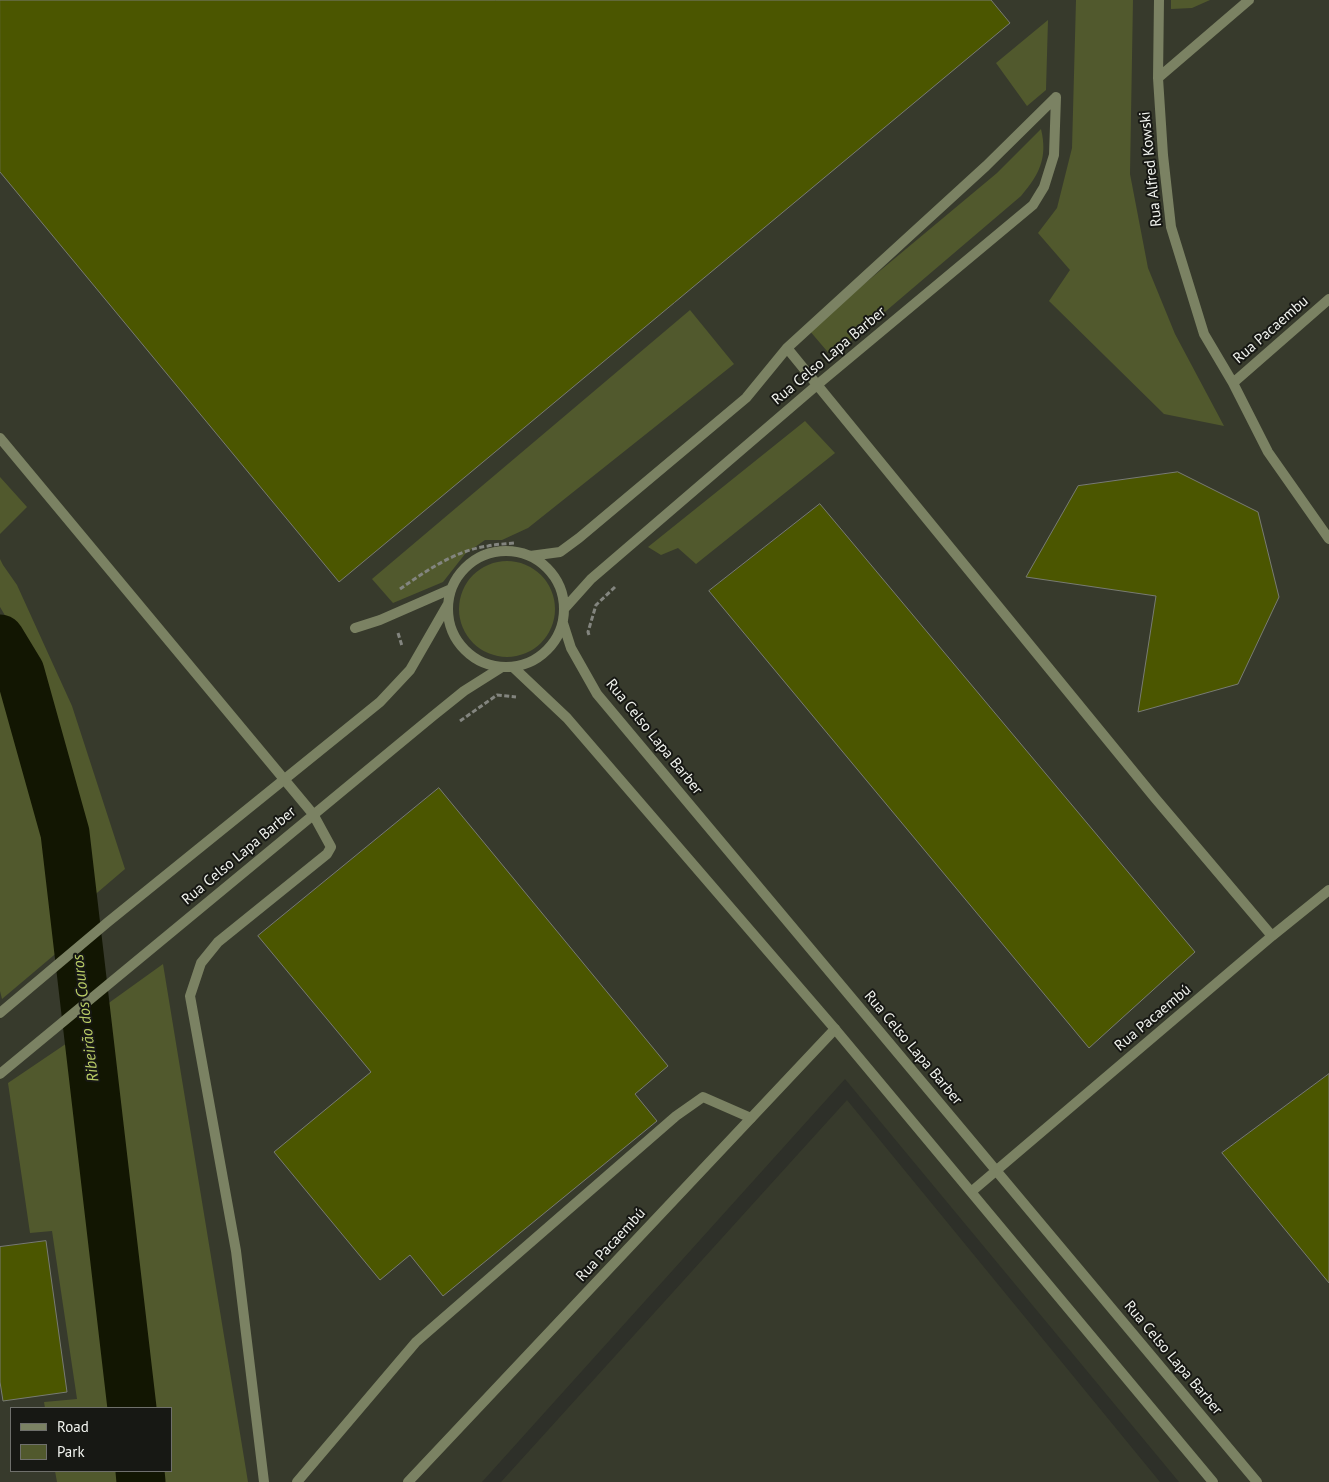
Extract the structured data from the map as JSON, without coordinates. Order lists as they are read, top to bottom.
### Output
{
  "streets": {
    "street": [
      "Rua Alfred Kowski",
      "Rua Pacaembu",
      "Rua Celso Lapa Barber",
      "Rua Pacaembú"
    ]
  },
  "crossings": [
    ["Rua Alfred Kowski", "Rua Pacaembu"],
    ["Rua Celso Lapa Barber", "Rua Pacaembú"]
  ],
  "water": ["Ribeirão dos Couros"],
  "legend": ["Road", "Park"]
}
